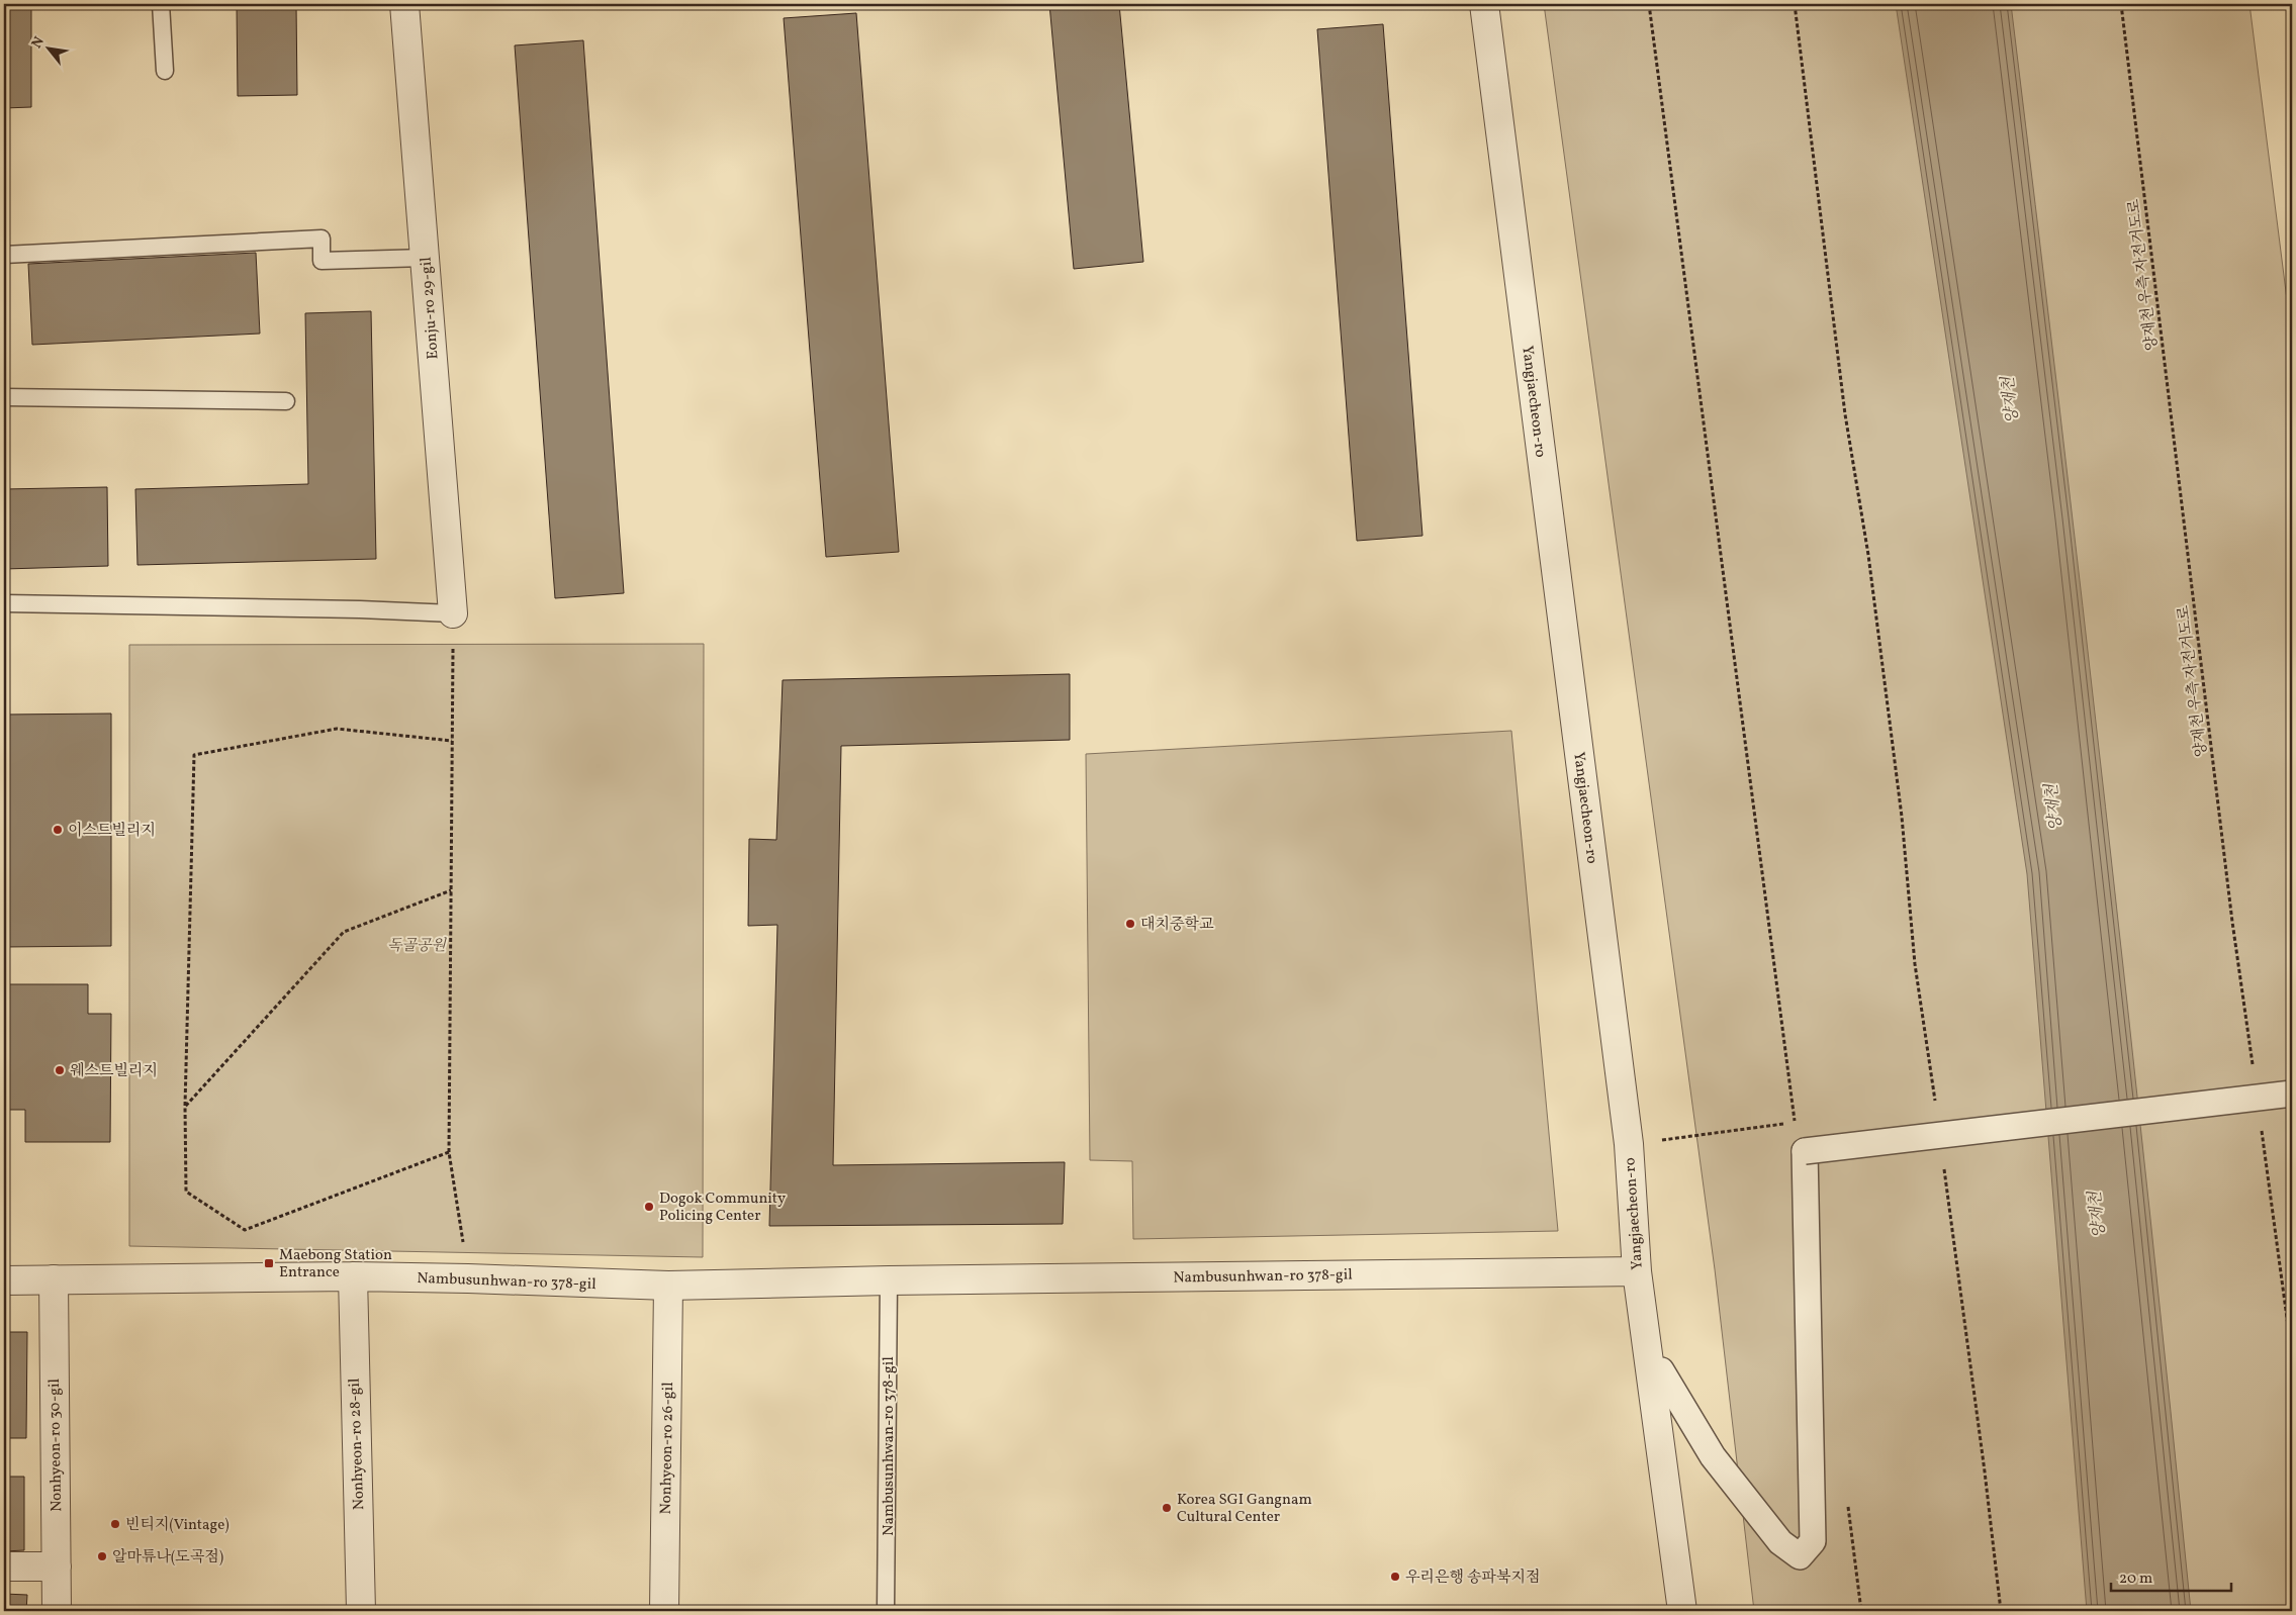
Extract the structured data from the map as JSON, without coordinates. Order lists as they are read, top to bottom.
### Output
{
  "streets": {
    "street": [
      "Eonju-ro 29-gil",
      "Yangjaecheon-ro",
      "Nambusunhwan-ro 378-gil",
      "Nonhyeon-ro 28-gil",
      "Nonhyeon-ro 30-gil",
      "Nonhyeon-ro 26-gil"
    ],
    "path": ["양재천 우측 자전거도로"]
  },
  "crossings": [
    ["Yangjaecheon-ro", "Nambusunhwan-ro 378-gil"],
    ["Nambusunhwan-ro 378-gil", "Nonhyeon-ro 28-gil"],
    ["Nambusunhwan-ro 378-gil", "Nonhyeon-ro 30-gil"],
    ["Nambusunhwan-ro 378-gil", "Nonhyeon-ro 26-gil"]
  ],
  "water": ["양재천"],
  "parks": ["독골공원"],
  "places": {
    "other": [
      "이스트빌리지",
      "대치중학교",
      "웨스트빌리지",
      "Dogok Community Policing Center",
      "Korea SGI Gangnam Cultural Center",
      "빈티지(Vintage)",
      "알마튜나(도곡점)",
      "우리은행 송파북지점"
    ],
    "transit": ["Maebong Station Entrance"]
  },
  "scale_bar": "20 m",
  "north": "top left"
}
